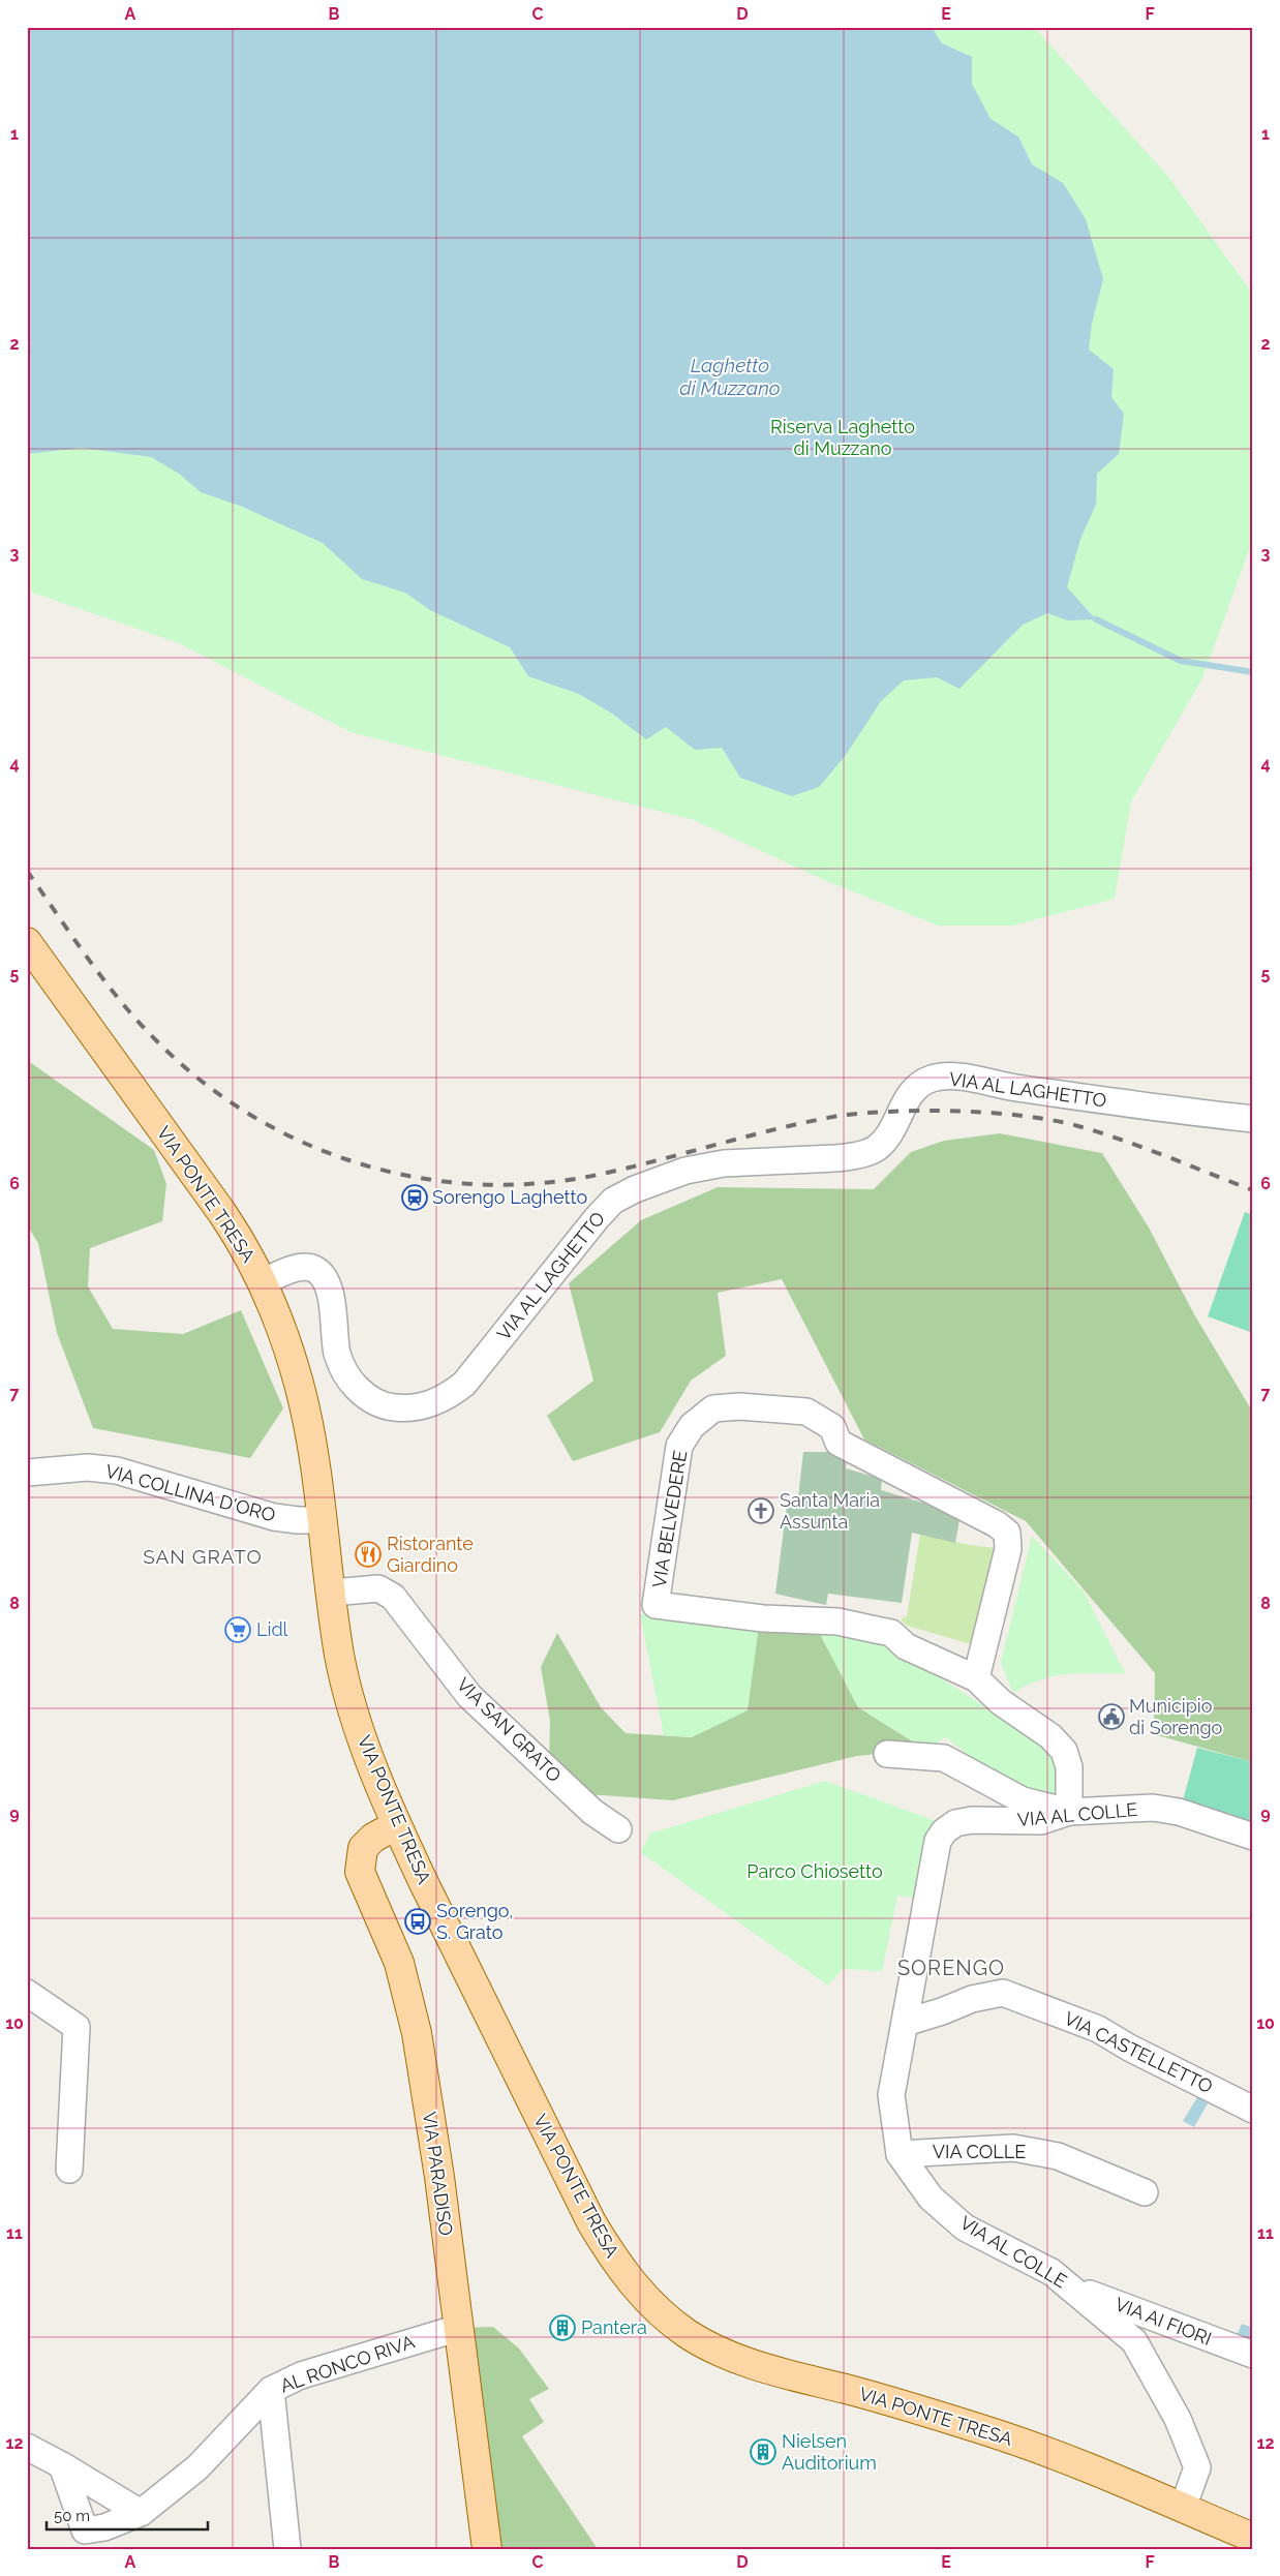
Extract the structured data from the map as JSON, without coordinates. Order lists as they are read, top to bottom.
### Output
{
  "streets": {
    "main road": ["VIA PONTE TRESA", "VIA PARADISO"],
    "street": [
      "VIA AL LAGHETTO",
      "VIA COLLINA D'ORO",
      "VIA BELVEDERE",
      "VIA SAN GRATO",
      "VIA AL COLLE",
      "VIA CASTELLETTO",
      "VIA COLLE",
      "VIA AI FIORI",
      "AL RONCO RIVA"
    ]
  },
  "crossings": [
    ["VIA AL LAGHETTO", "VIA PONTE TRESA"],
    ["VIA PONTE TRESA", "VIA COLLINA D'ORO"],
    ["VIA PONTE TRESA", "VIA SAN GRATO"],
    ["VIA PONTE TRESA", "VIA AL COLLE"],
    ["VIA PONTE TRESA", "VIA PARADISO"],
    ["VIA BELVEDERE", "VIA AL COLLE"],
    ["VIA AL COLLE", "VIA CASTELLETTO"],
    ["VIA AL COLLE", "VIA COLLE"],
    ["VIA AL COLLE", "VIA AI FIORI"],
    ["VIA PARADISO", "AL RONCO RIVA"]
  ],
  "districts": ["SAN GRATO", "SORENGO"],
  "water": ["Laghetto di Muzzano"],
  "parks": ["Riserva Laghetto di Muzzano", "Parco Chiosetto"],
  "places": {
    "station": ["Sorengo Laghetto"],
    "church": ["Santa Maria Assunta"],
    "restaurant": ["Ristorante Giardino"],
    "supermarket": ["Lidl"],
    "public building": ["Municipio di Sorengo"],
    "bus stop": ["Sorengo, S. Grato"],
    "building": ["Pantera", "Nielsen Auditorium"]
  },
  "scale_bar": "50 m",
  "grid": {
    "columns": [
      "A",
      "B",
      "C",
      "D",
      "E",
      "F"
    ],
    "rows": [
      "1",
      "2",
      "3",
      "4",
      "5",
      "6",
      "7",
      "8",
      "9",
      "10",
      "11",
      "12"
    ]
  }
}
